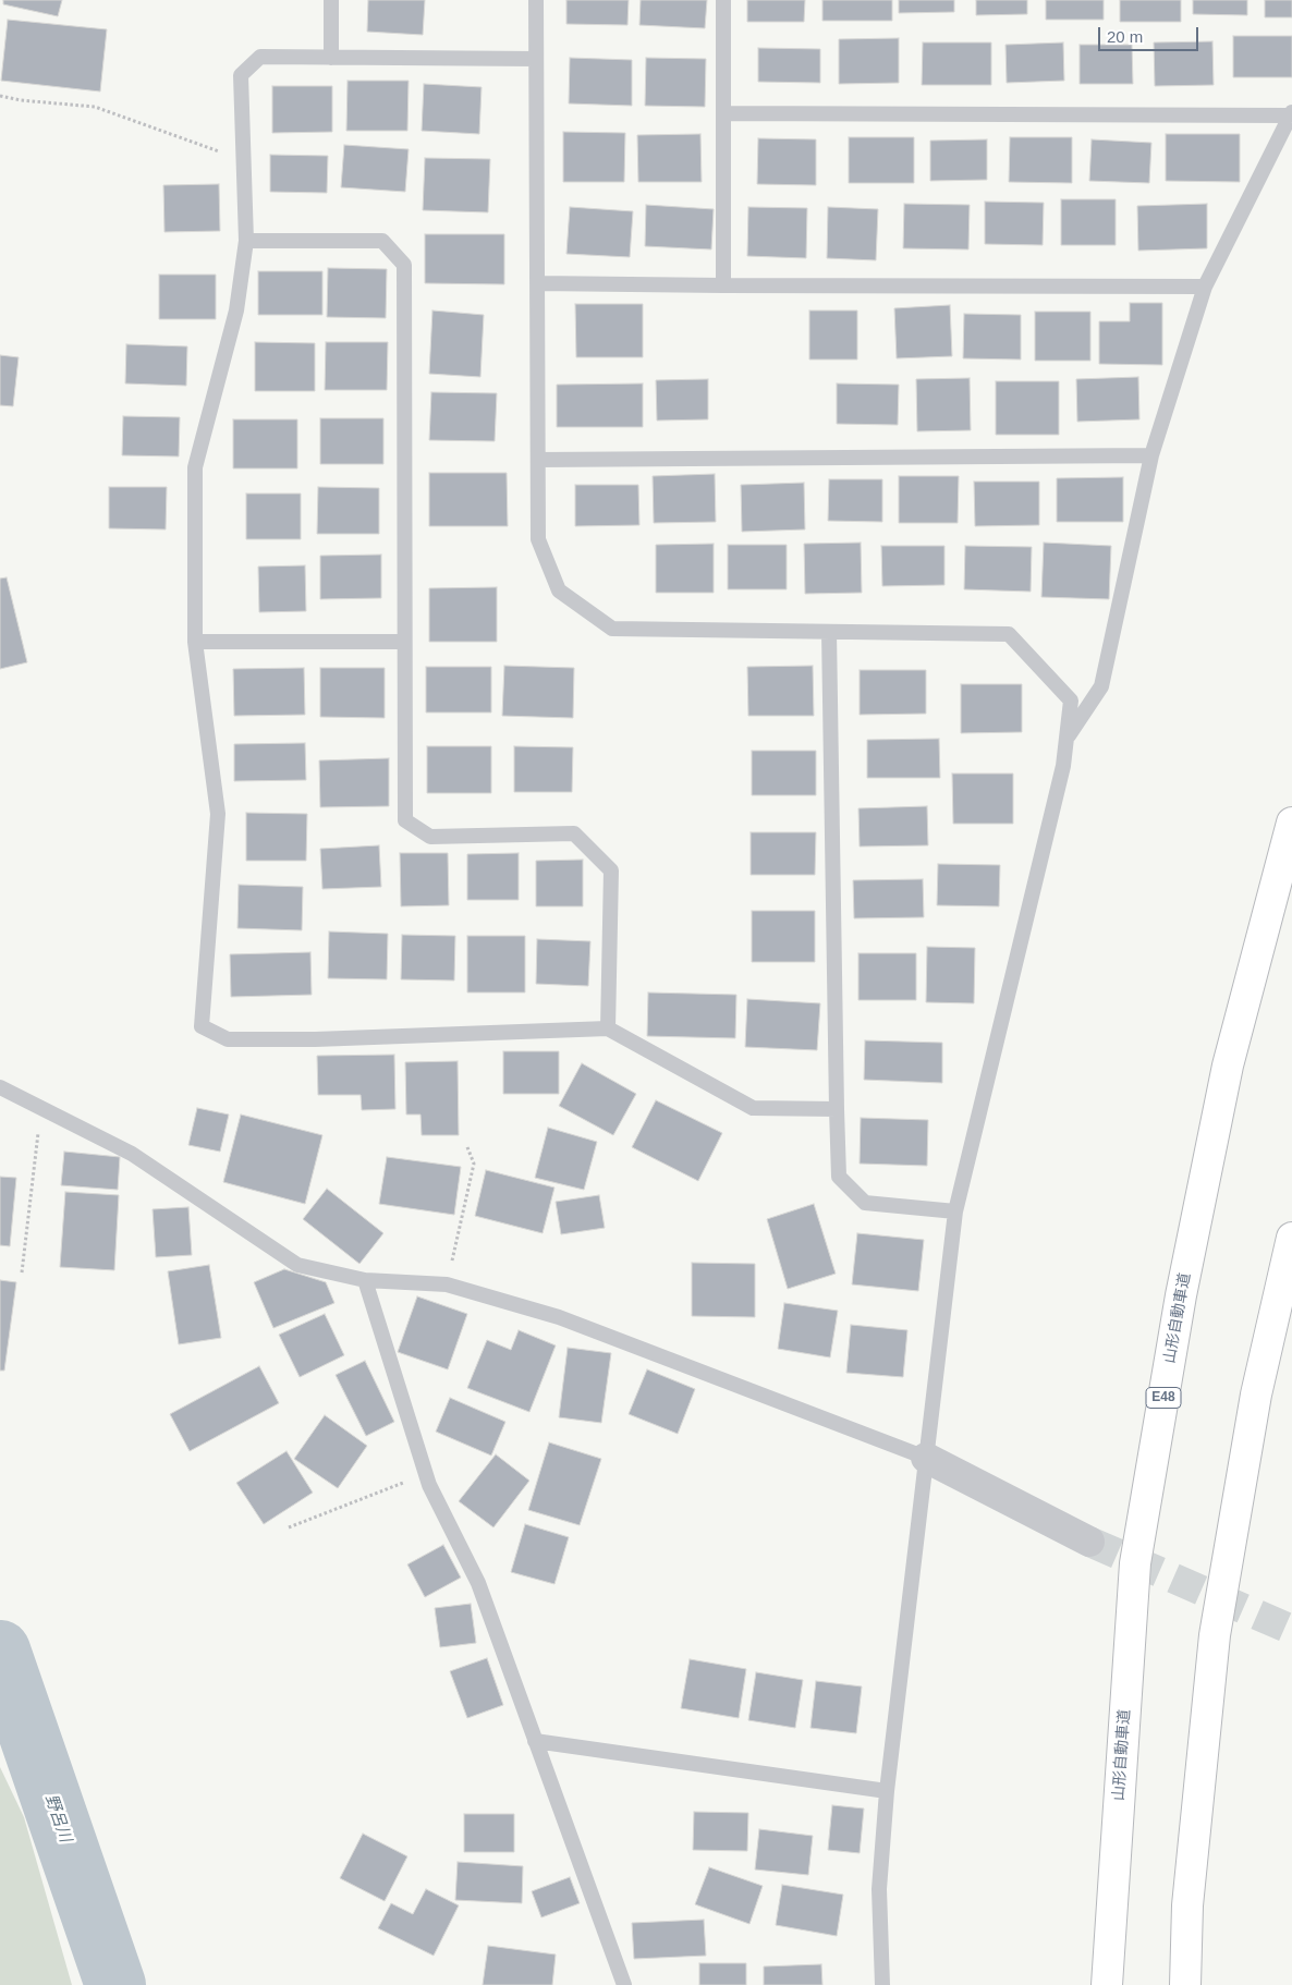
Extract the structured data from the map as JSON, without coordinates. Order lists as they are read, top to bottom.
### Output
{
  "streets": {
    "highway": ["山形自動車道", "E48"]
  },
  "water": ["野呂川"],
  "scale_bar": "20 m"
}
